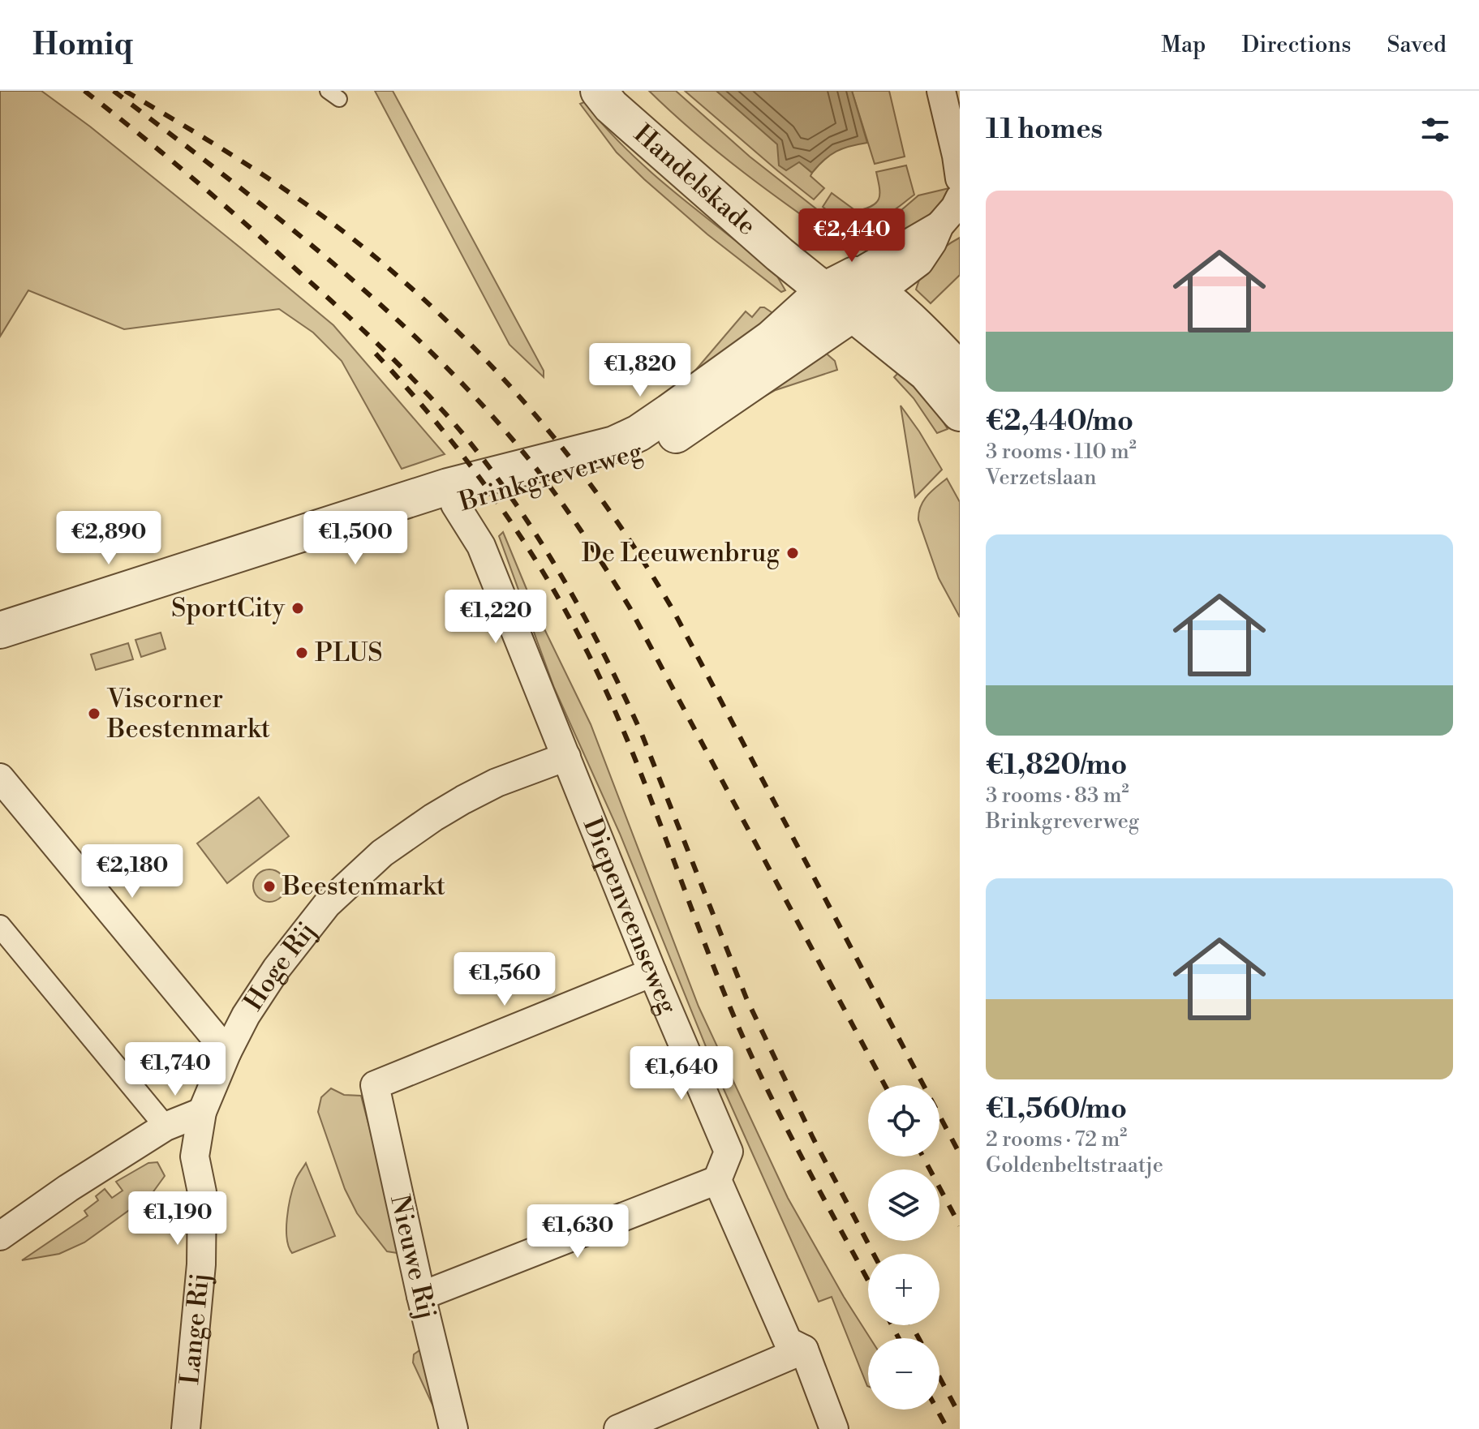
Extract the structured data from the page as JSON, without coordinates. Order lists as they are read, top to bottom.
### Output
{
  "streets": {
    "street": [
      "Handelskade",
      "Brinkgreverweg",
      "Diepenveenseweg",
      "Hoge Rij",
      "Nieuwe Rij",
      "Lange Rij"
    ]
  },
  "crossings": [
    ["Handelskade", "Brinkgreverweg"],
    ["Brinkgreverweg", "Diepenveenseweg"],
    ["Diepenveenseweg", "Hoge Rij"],
    ["Diepenveenseweg", "Nieuwe Rij"],
    ["Hoge Rij", "Lange Rij"]
  ],
  "places": [
    "De Leeuwenbrug",
    "SportCity",
    "PLUS",
    "Viscorner Beestenmarkt",
    "Beestenmarkt"
  ],
  "page": {
    "header": "Homiq",
    "nav": ["Map", "Directions", "Saved"],
    "heading": "11 homes",
    "list": [
      {
        "name": "€2,440/mo",
        "note": "3 rooms · 110 m² · Verzetslaan"
      },
      {
        "name": "€1,820/mo",
        "note": "3 rooms · 83 m² · Brinkgreverweg"
      },
      {
        "name": "€1,560/mo",
        "note": "2 rooms · 72 m² · Goldenbeltstraatje"
      }
    ],
    "price": [
      "€2,440",
      "€1,820",
      "€2,890",
      "€1,500",
      "€1,220",
      "€2,180",
      "€1,560",
      "€1,740",
      "€1,640",
      "€1,190",
      "€1,630"
    ],
    "map_buttons": ["+", "−"]
  }
}
